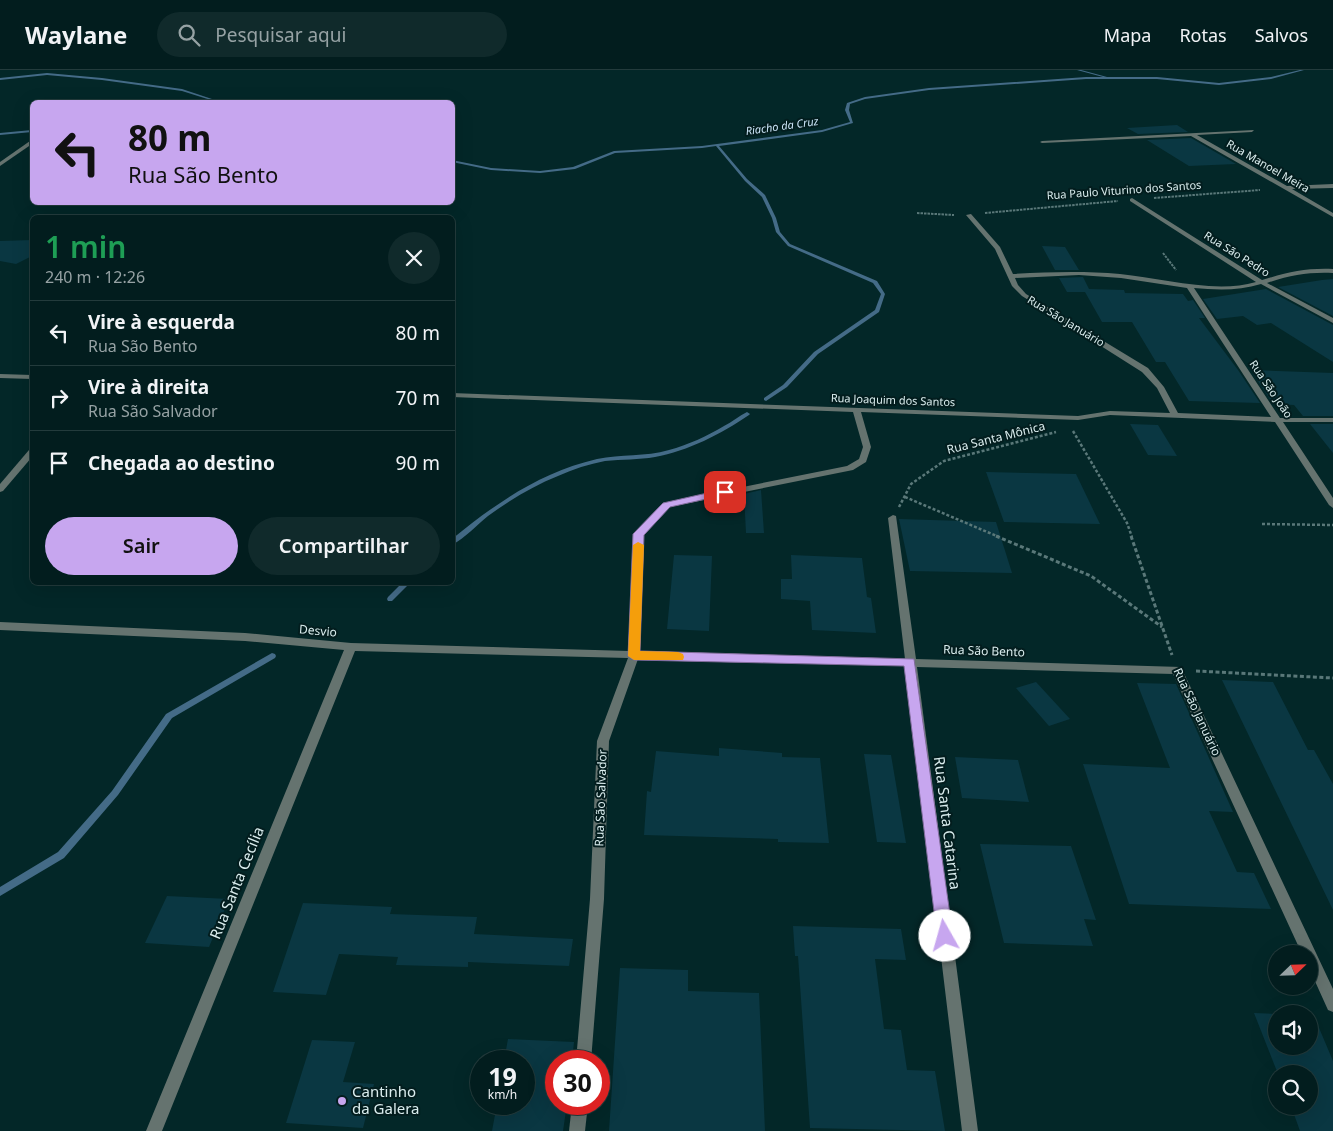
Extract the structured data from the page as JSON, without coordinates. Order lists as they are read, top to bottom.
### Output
{
  "streets": {
    "street": [
      "Rua Manoel Meira",
      "Rua São Pedro",
      "Rua São Januário",
      "Rua São João",
      "Rua Joaquim dos Santos",
      "Desvio",
      "Rua São Bento",
      "Rua São Salvador",
      "Rua Santa Catarina",
      "Rua Santa Cecília"
    ],
    "path": ["Rua Paulo Viturino dos Santos", "Rua Santa Mônica"]
  },
  "crossings": [
    ["Rua Manoel Meira", "Rua Paulo Viturino dos Santos"],
    ["Rua Paulo Viturino dos Santos", "Rua São Pedro"],
    ["Rua Paulo Viturino dos Santos", "Rua São Januário"],
    ["Rua São Januário", "Rua Joaquim dos Santos"],
    ["Rua São Januário", "Rua Santa Mônica"],
    ["Rua São Januário", "Rua São Bento"],
    ["Rua São João", "Rua Joaquim dos Santos"],
    ["Rua Joaquim dos Santos", "Rua São Salvador"],
    ["Rua Santa Mônica", "Rua Santa Catarina"],
    ["Desvio", "Rua São Bento"],
    ["Desvio", "Rua São Salvador"],
    ["Desvio", "Rua Santa Cecília"],
    ["Rua São Bento", "Rua São Salvador"],
    ["Rua São Bento", "Rua Santa Catarina"]
  ],
  "water": ["Riacho da Cruz"],
  "places": ["Cantinho da Galera"],
  "north": "top right",
  "page": {
    "header": "Waylane",
    "search": "Pesquisar aqui",
    "nav": ["Mapa", "Rotas", "Salvos"],
    "turn": ["80 m", "Rua São Bento"],
    "heading": ["1 min", "240 m · 12:26"],
    "list": [
      {
        "name": "Vire à esquerda",
        "note": "Rua São Bento",
        "value": "80 m"
      },
      {
        "name": "Vire à direita",
        "note": "Rua São Salvador",
        "value": "70 m"
      },
      {
        "name": "Chegada ao destino",
        "value": "90 m"
      }
    ],
    "buttons": ["Sair", "Compartilhar"],
    "speed": "19 km/h",
    "limit": "30"
  }
}
